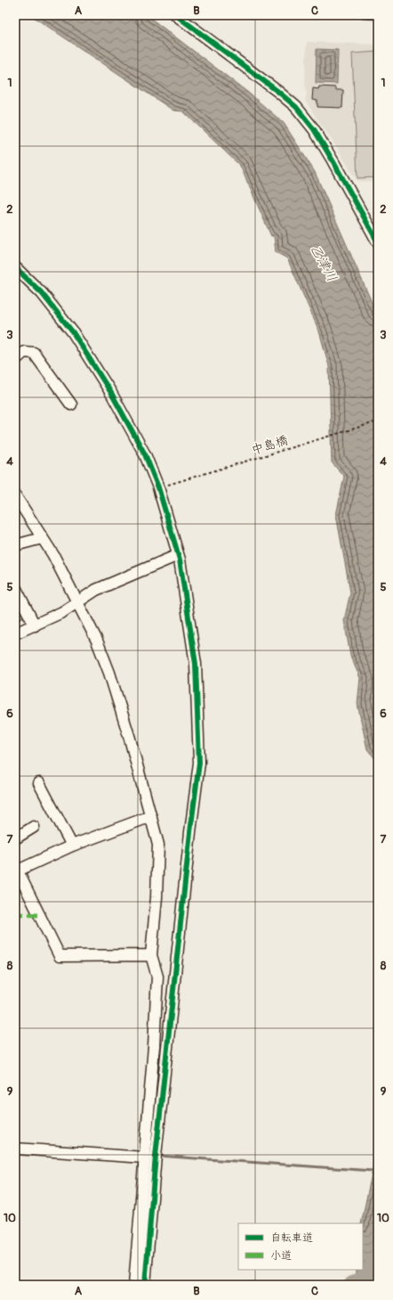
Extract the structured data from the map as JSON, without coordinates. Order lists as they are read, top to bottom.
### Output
{
  "streets": {
    "path": ["中島橋"]
  },
  "water": ["乙津川"],
  "legend": ["自転車道", "小道"],
  "grid": {
    "columns": ["A", "B", "C"],
    "rows": [
      "1",
      "2",
      "3",
      "4",
      "5",
      "6",
      "7",
      "8",
      "9",
      "10"
    ]
  }
}
